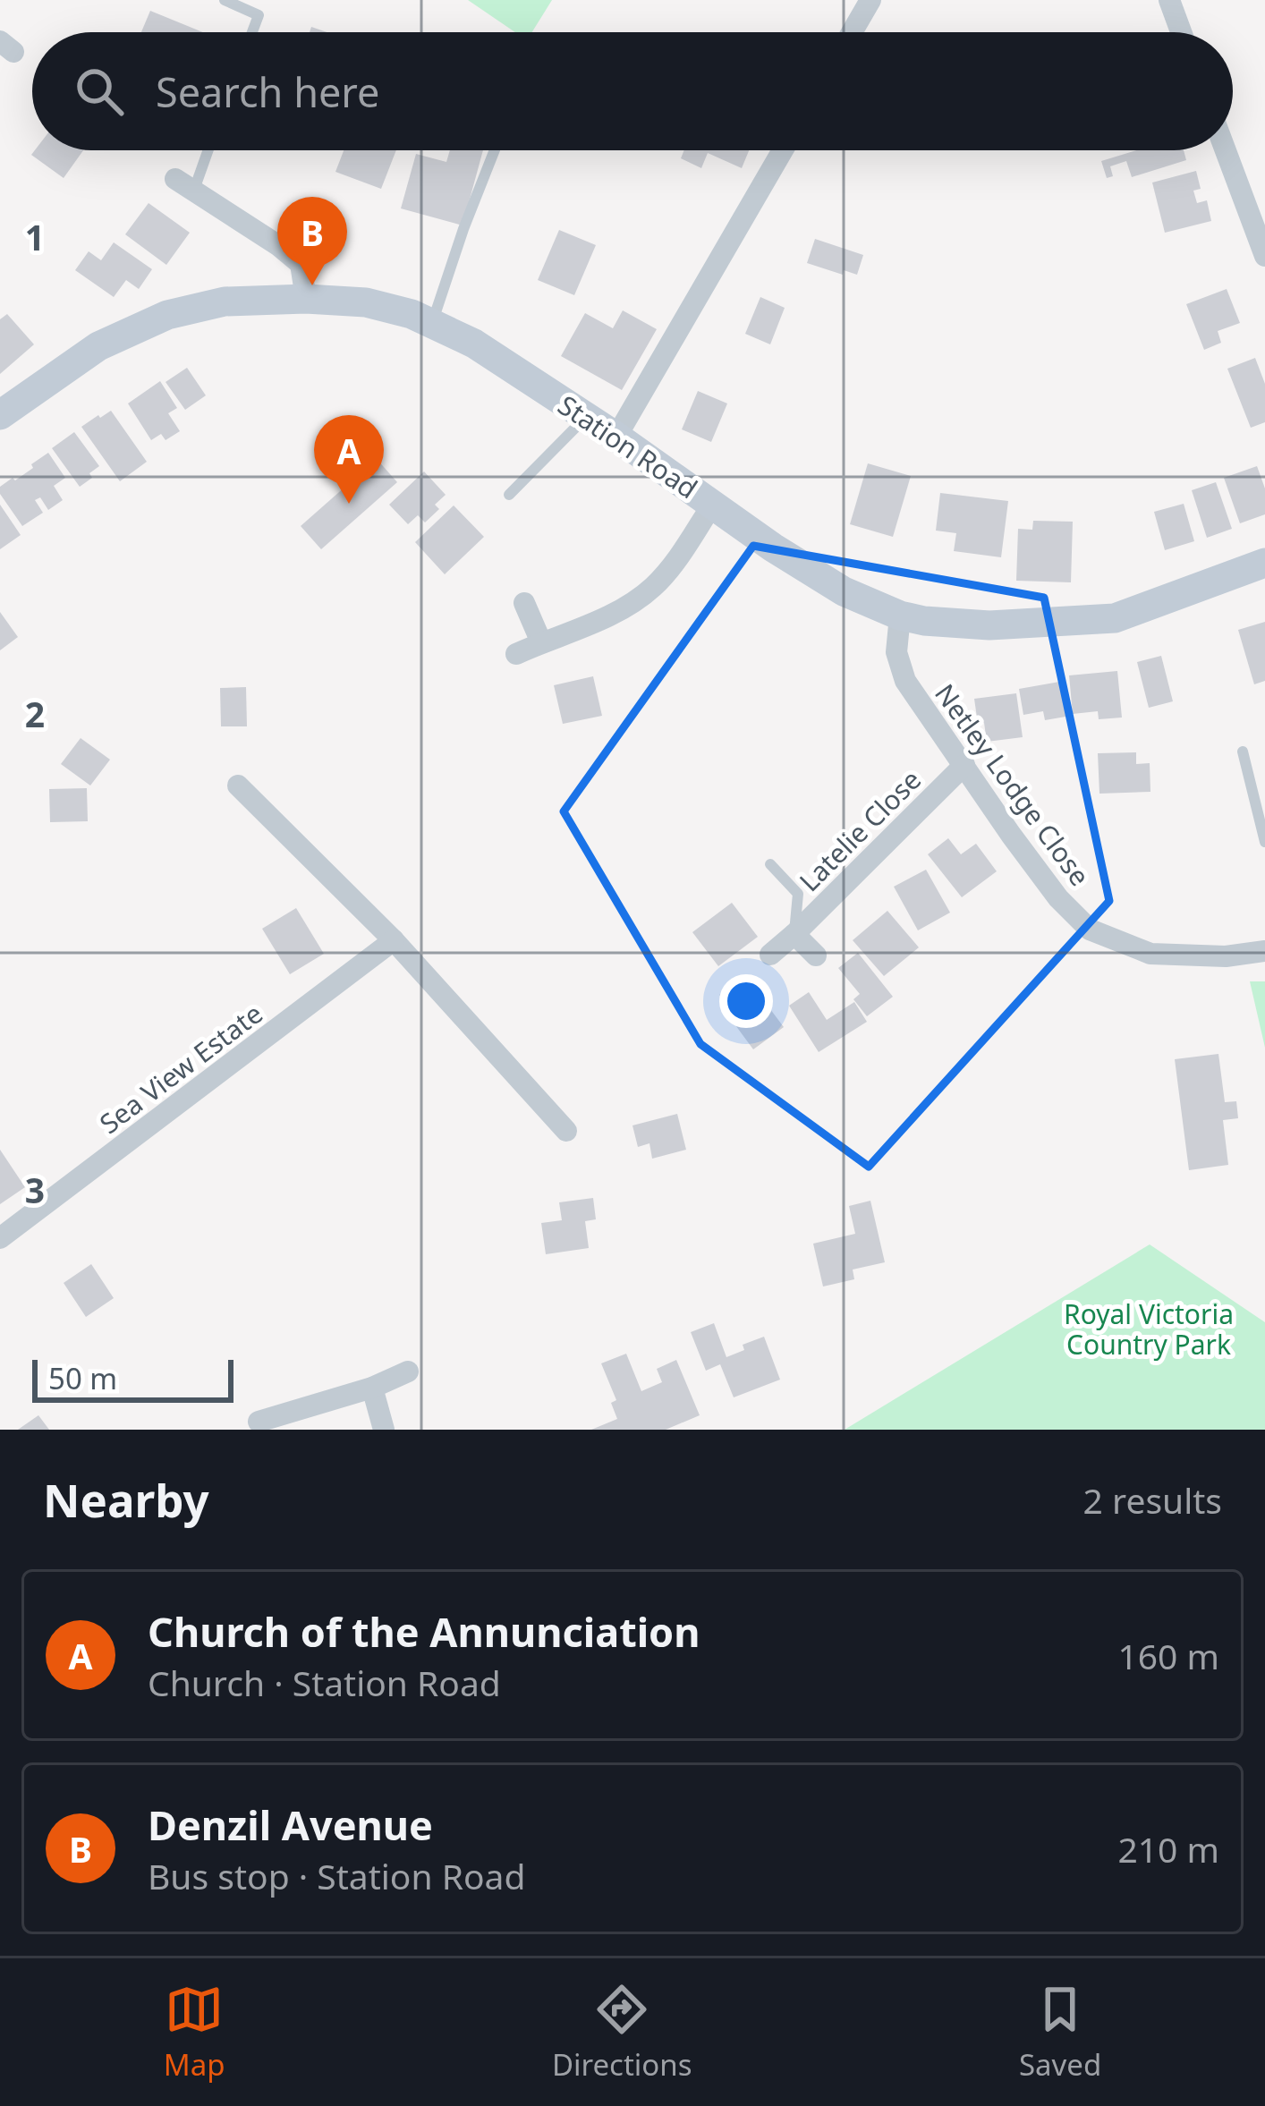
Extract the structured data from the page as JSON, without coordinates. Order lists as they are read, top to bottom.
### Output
{
  "streets": {
    "street": [
      "Station Road",
      "Netley Lodge Close",
      "Latelie Close",
      "Sea View Estate"
    ]
  },
  "crossings": [
    ["Station Road", "Netley Lodge Close"],
    ["Netley Lodge Close", "Latelie Close"]
  ],
  "parks": ["Royal Victoria Country Park"],
  "scale_bar": "50 m",
  "page": {
    "search": "Search here",
    "pins": ["B", "A"],
    "scale": "50 m",
    "heading": ["Nearby", "2 results"],
    "list": [
      {
        "mark": "A",
        "name": "Church of the Annunciation",
        "note": "Church · Station Road",
        "value": "160 m"
      },
      {
        "mark": "B",
        "name": "Denzil Avenue",
        "note": "Bus stop · Station Road",
        "value": "210 m"
      }
    ],
    "nav": ["Map", "Directions", "Saved"]
  },
  "grid": {
    "rows": ["1", "2", "3"]
  }
}
